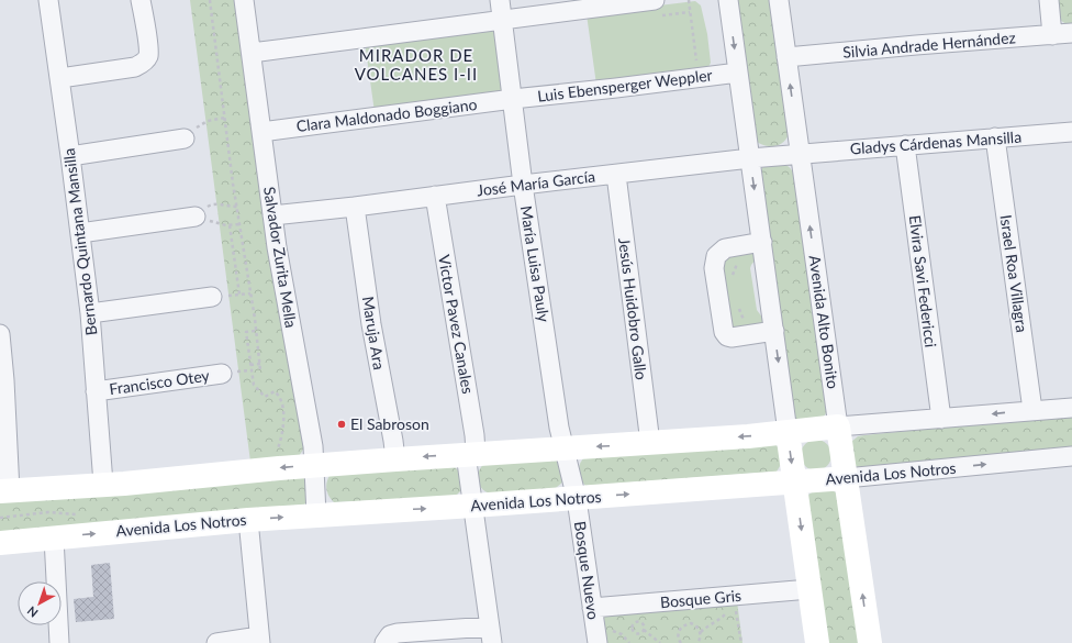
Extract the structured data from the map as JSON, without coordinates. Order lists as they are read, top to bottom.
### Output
{
  "streets": {
    "street": [
      "Silvia Andrade Hernández",
      "Luis Ebensperger Weppler",
      "Clara Maldonado Boggiano",
      "Gladys Cárdenas Mansilla",
      "José María García",
      "Bernardo Quintana Mansilla",
      "Salvador Zurita Mella",
      "María Luisa Pauly",
      "Israel Roa Villagra",
      "Elvira Savi Federicci",
      "Jesús Huidobro Gallo",
      "Avenida Alto Bonito",
      "Victor Pavez Canales",
      "Maruja Ara",
      "Francisco Otey",
      "Avenida Los Notros",
      "Bosque Nuevo",
      "Bosque Gris"
    ]
  },
  "crossings": [
    ["Silvia Andrade Hernández", "Avenida Alto Bonito"],
    ["Luis Ebensperger Weppler", "Clara Maldonado Boggiano"],
    ["Luis Ebensperger Weppler", "María Luisa Pauly"],
    ["Clara Maldonado Boggiano", "Salvador Zurita Mella"],
    ["Clara Maldonado Boggiano", "María Luisa Pauly"],
    ["Gladys Cárdenas Mansilla", "José María García"],
    ["Gladys Cárdenas Mansilla", "Israel Roa Villagra"],
    ["Gladys Cárdenas Mansilla", "Elvira Savi Federicci"],
    ["Gladys Cárdenas Mansilla", "Avenida Alto Bonito"],
    ["José María García", "Salvador Zurita Mella"],
    ["José María García", "María Luisa Pauly"],
    ["José María García", "Jesús Huidobro Gallo"],
    ["José María García", "Avenida Alto Bonito"],
    ["José María García", "Victor Pavez Canales"],
    ["José María García", "Maruja Ara"],
    ["Bernardo Quintana Mansilla", "Francisco Otey"],
    ["Salvador Zurita Mella", "Avenida Los Notros"],
    ["María Luisa Pauly", "Avenida Los Notros"],
    ["María Luisa Pauly", "Bosque Nuevo"],
    ["Avenida Alto Bonito", "Avenida Los Notros"],
    ["Victor Pavez Canales", "Avenida Los Notros"],
    ["Avenida Los Notros", "Bosque Nuevo"],
    ["Bosque Nuevo", "Bosque Gris"]
  ],
  "districts": ["MIRADOR DE VOLCANES I-II"],
  "places": ["El Sabroson"],
  "north": "bottom left"
}
